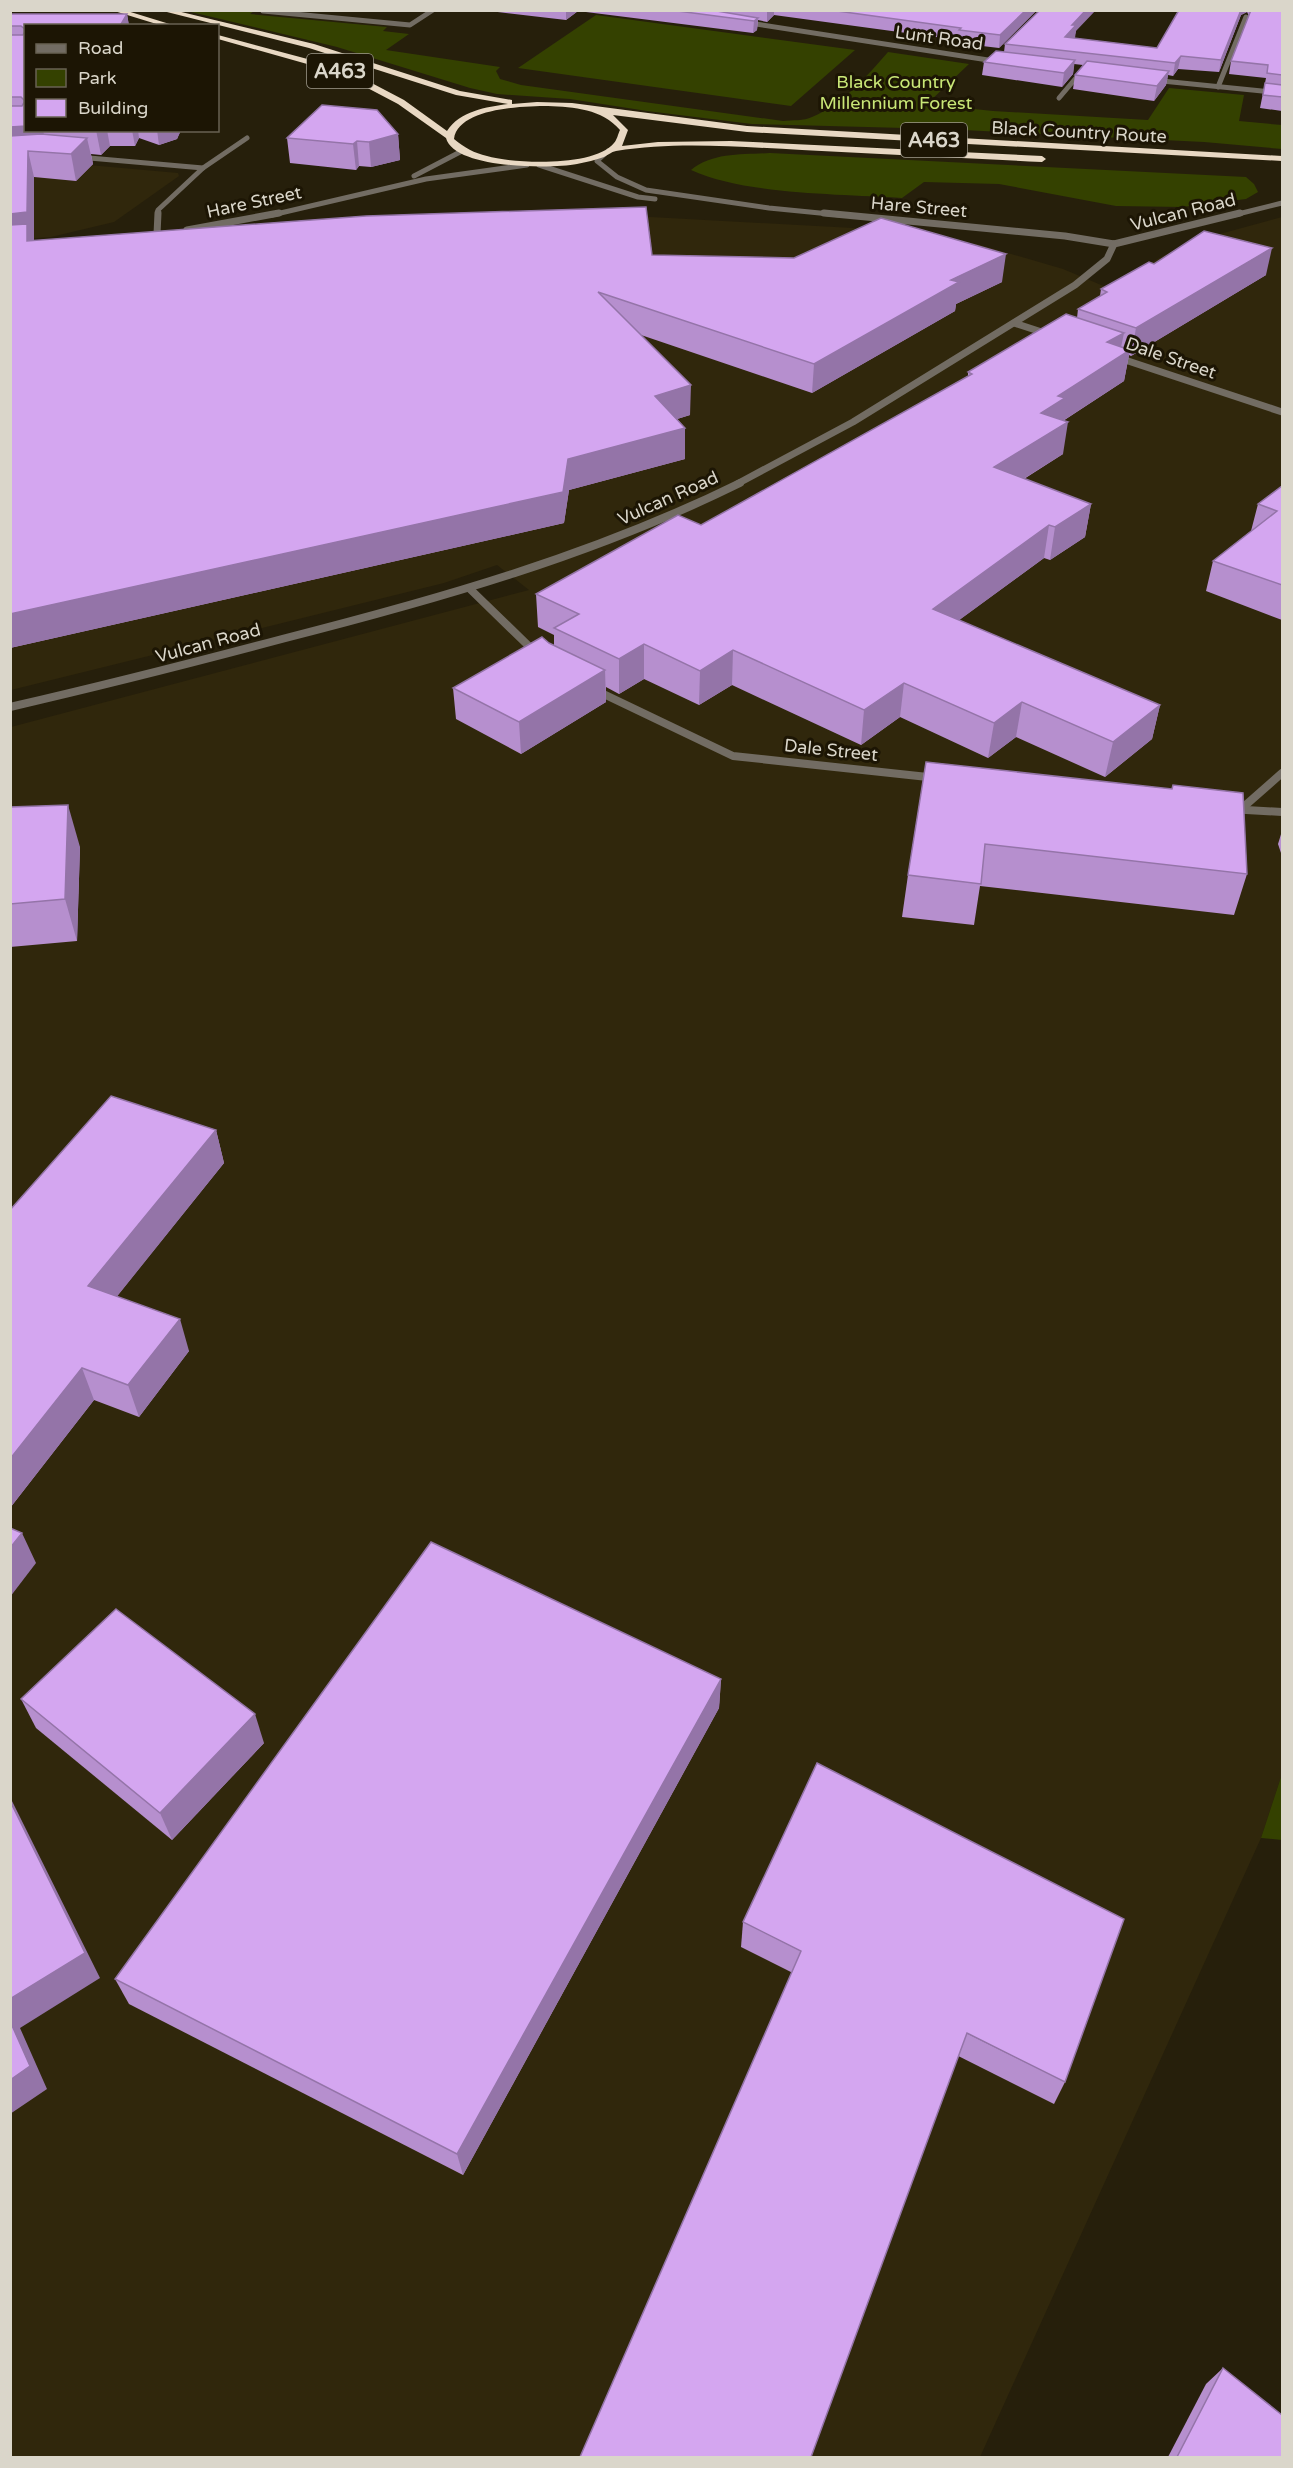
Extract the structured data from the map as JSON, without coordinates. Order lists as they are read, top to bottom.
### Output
{
  "streets": {
    "highway": ["A463", "Black Country Route"],
    "street": [
      "Lunt Road",
      "Hare Street",
      "Vulcan Road",
      "Dale Street"
    ]
  },
  "crossings": [
    ["A463", "Black Country Route"],
    ["Black Country Route", "Hare Street"],
    ["Hare Street", "Vulcan Road"]
  ],
  "parks": ["Black Country Millennium Forest"],
  "legend": ["Road", "Park", "Building"]
}
